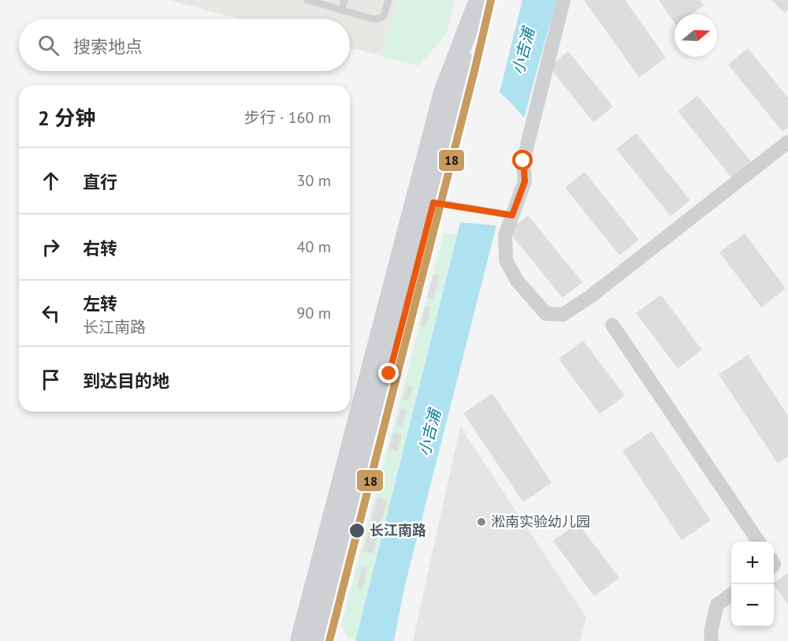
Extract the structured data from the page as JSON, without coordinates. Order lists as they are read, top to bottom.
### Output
{
  "water": ["小吉浦"],
  "places": ["淞南实验幼儿园", "长江南路"],
  "lines": ["transit line 18"],
  "north": "right",
  "page": {
    "search": "搜索地点",
    "heading": ["2 分钟", "步行 · 160 m"],
    "list": [
      ["直行", "30 m"],
      ["右转", "40 m"],
      ["左转", "长江南路", "90 m"],
      "到达目的地"
    ],
    "map_buttons": ["+", "−"]
  }
}
